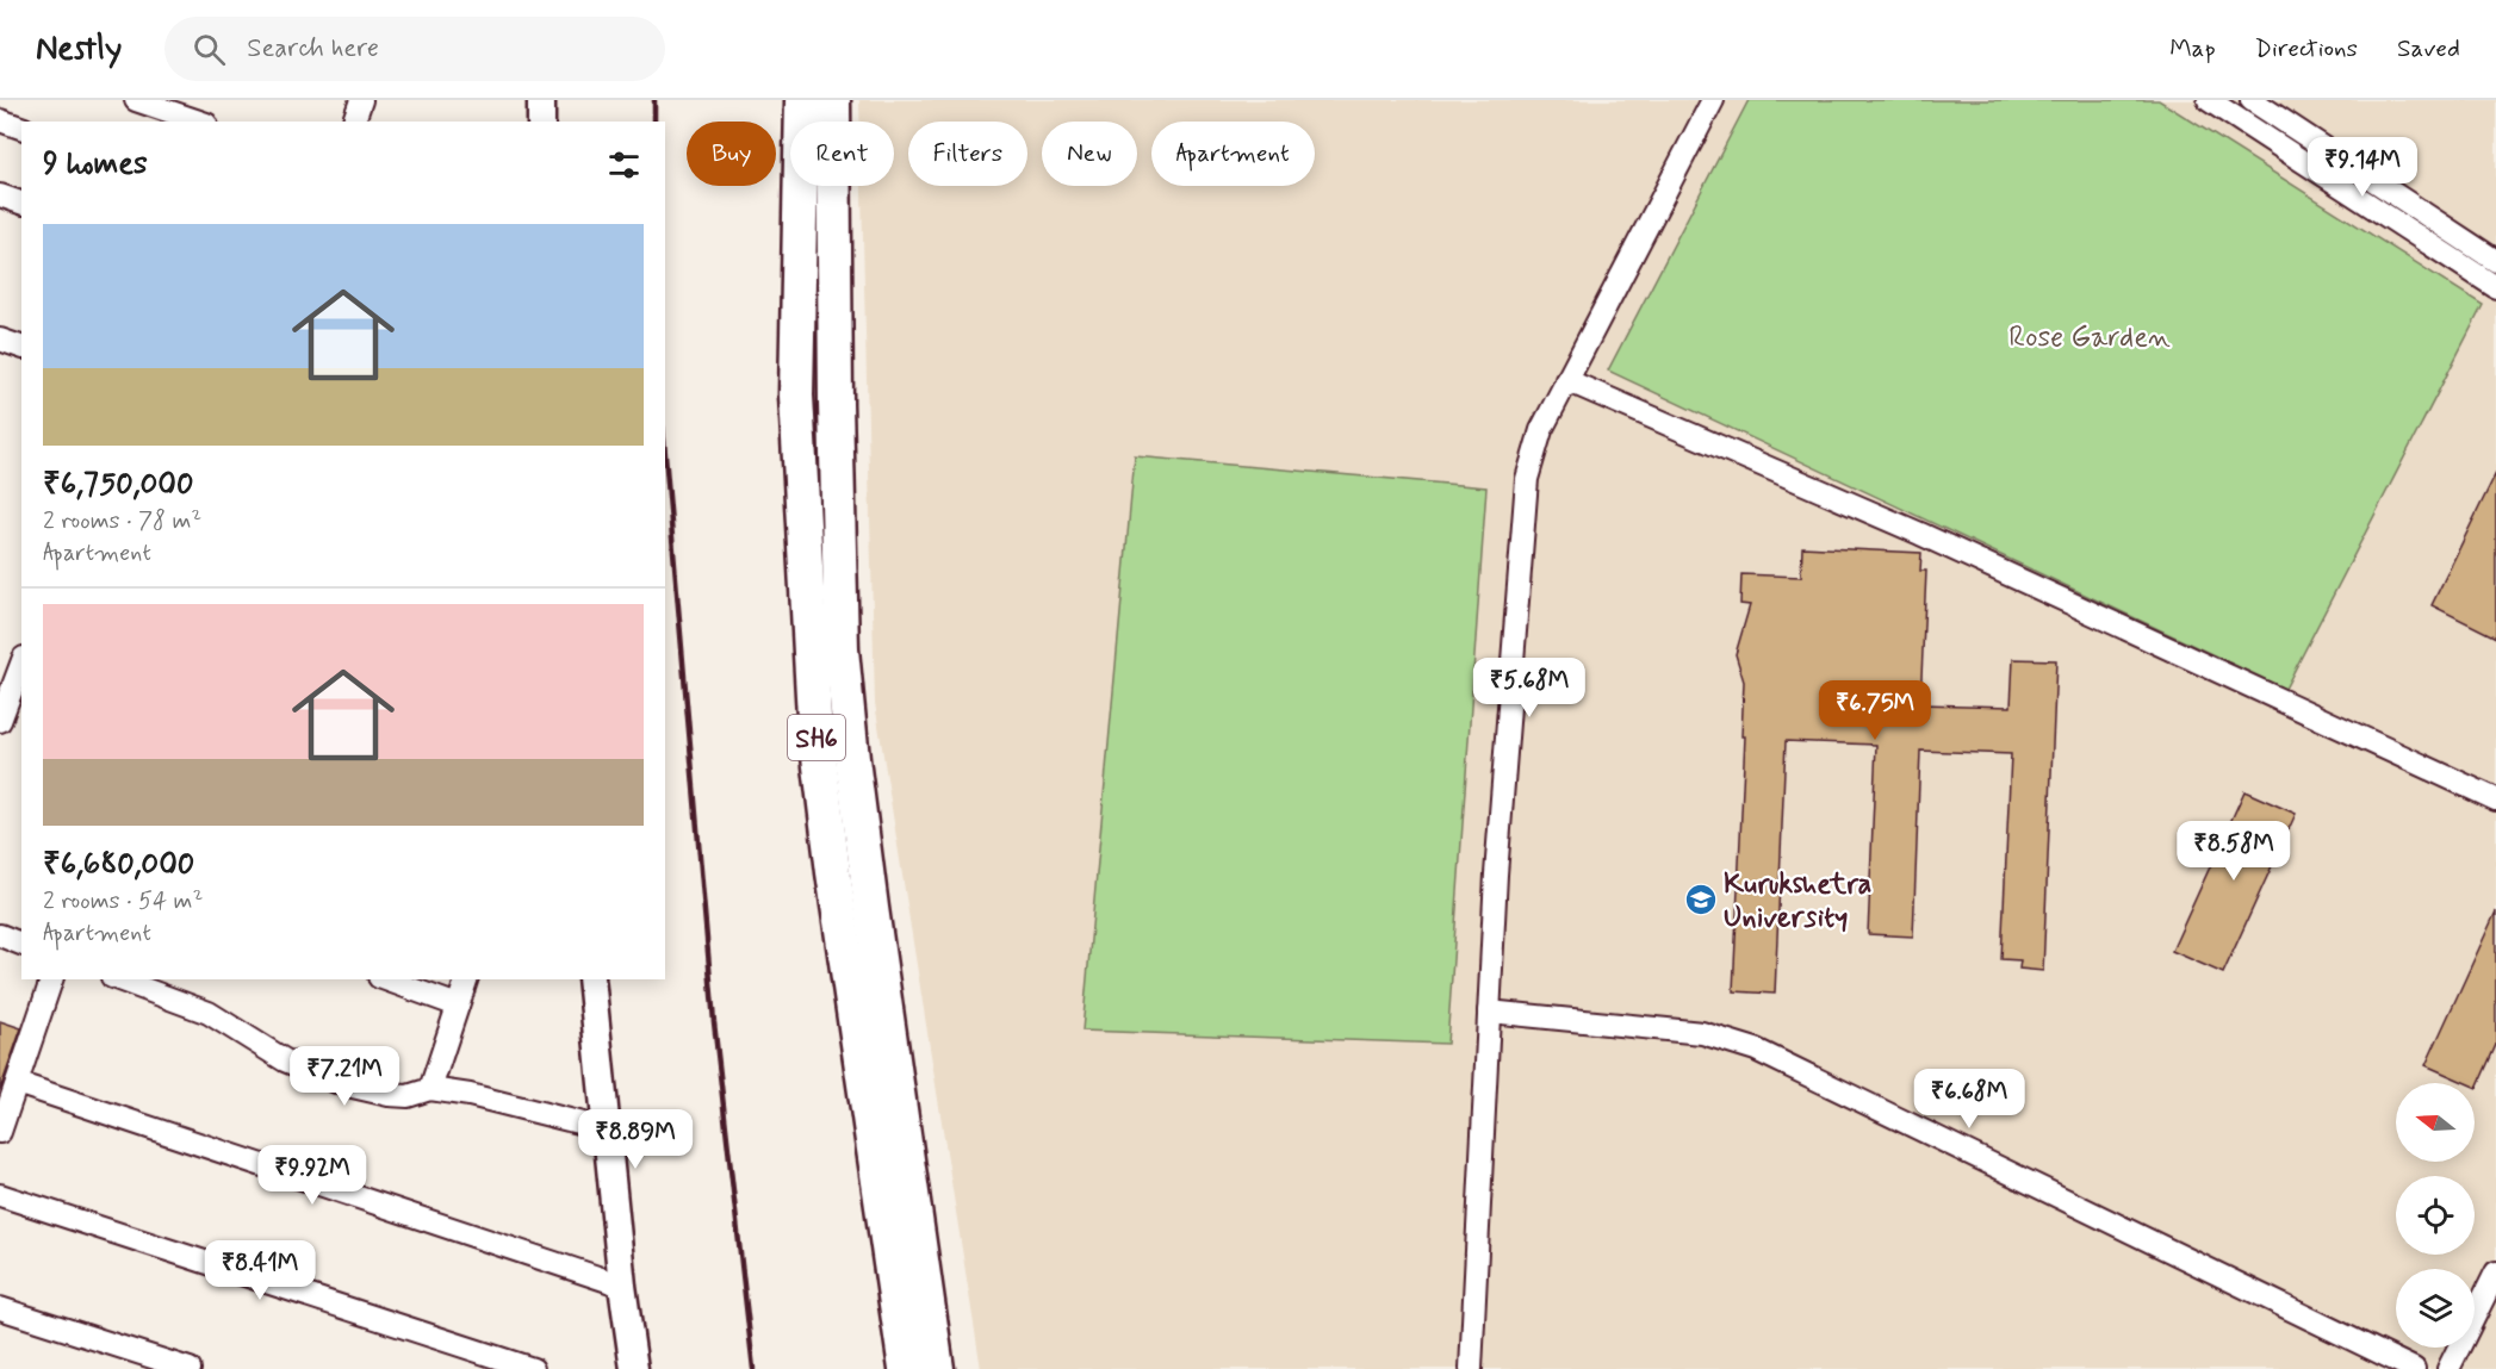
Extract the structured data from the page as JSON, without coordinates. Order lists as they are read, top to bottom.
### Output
{
  "streets": {
    "main road": ["SH6"]
  },
  "parks": ["Rose Garden"],
  "places": {
    "school or university": ["Kurukshetra University"]
  },
  "north": "left",
  "page": {
    "header": "Nestly",
    "search": "Search here",
    "nav": ["Map", "Directions", "Saved"],
    "chip": [
      "Buy",
      "Rent",
      "Filters",
      "New",
      "Apartment"
    ],
    "heading": "9 homes",
    "price": [
      "₹9.14M",
      "₹5.68M",
      "₹6.75M",
      "₹8.58M",
      "₹7.21M",
      "₹6.68M",
      "₹8.89M",
      "₹9.92M",
      "₹8.41M"
    ],
    "list": [
      {
        "name": "₹6,750,000",
        "note": "2 rooms · 78 m² · Apartment"
      },
      {
        "name": "₹6,680,000",
        "note": "2 rooms · 54 m² · Apartment"
      }
    ]
  }
}
